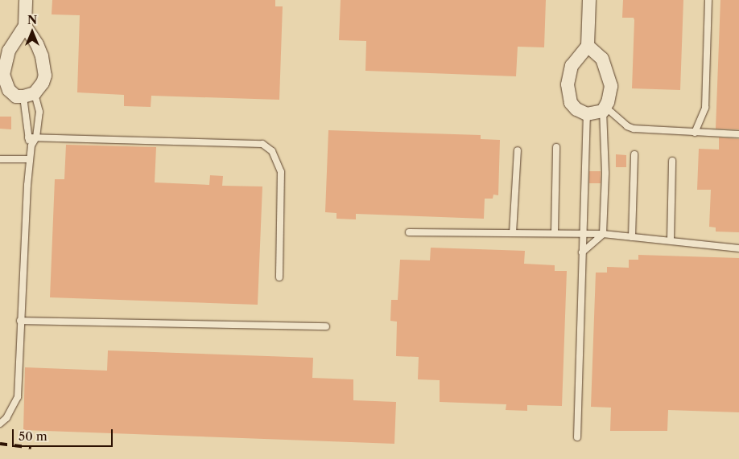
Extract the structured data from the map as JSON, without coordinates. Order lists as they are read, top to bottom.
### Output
{
  "scale_bar": "50 m",
  "north": "top"
}
